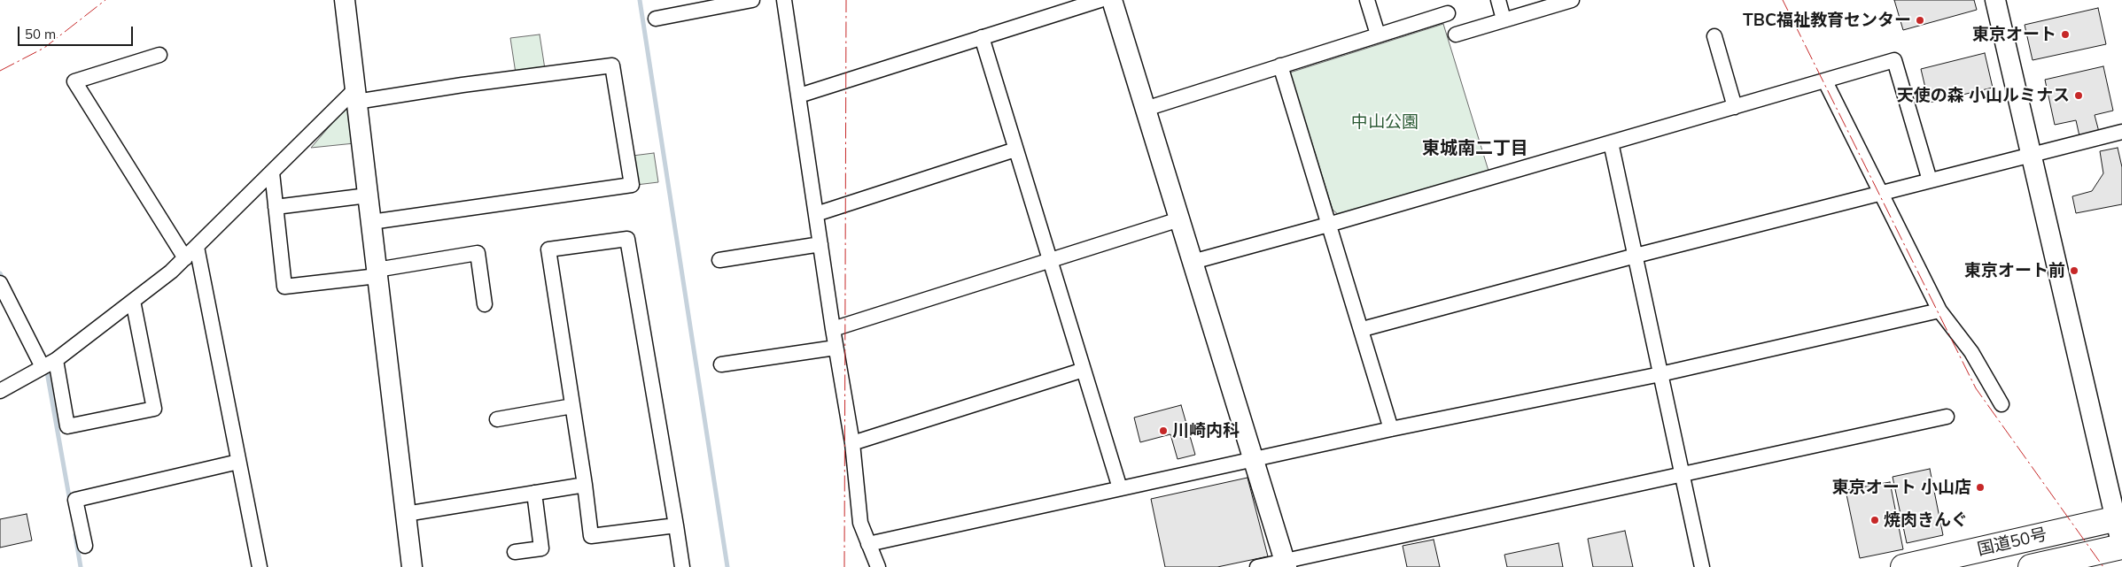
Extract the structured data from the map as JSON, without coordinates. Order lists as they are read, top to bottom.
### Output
{
  "streets": {
    "highway": ["国道50号"]
  },
  "districts": ["東城南二丁目"],
  "parks": ["中山公園"],
  "places": [
    "TBC福祉教育センター",
    "東京オート",
    "天使の森 小山ルミナス",
    "東京オート前",
    "川崎内科",
    "東京オート 小山店",
    "焼肉きんぐ"
  ],
  "scale_bar": "50 m"
}
